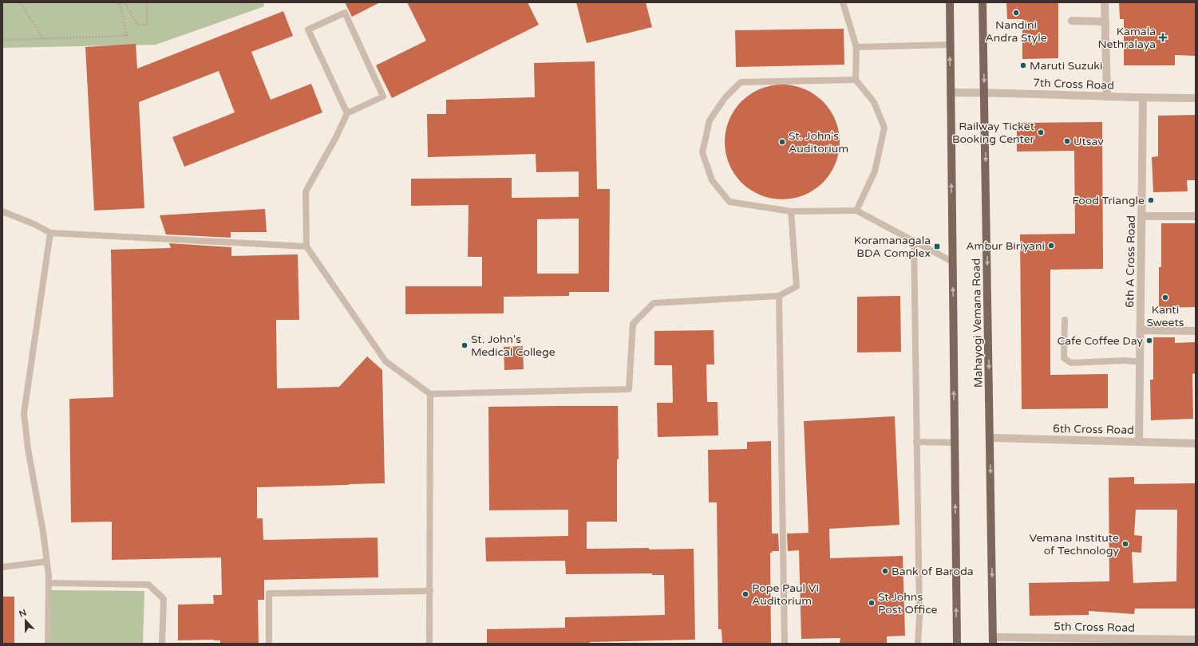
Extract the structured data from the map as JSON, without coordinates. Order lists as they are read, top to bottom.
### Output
{
  "streets": {
    "main road": ["Mahayogi Vemana Road"],
    "street": [
      "7th Cross Road",
      "6th A Cross Road",
      "6th Cross Road",
      "5th Cross Road"
    ]
  },
  "crossings": [
    ["7th Cross Road", "6th A Cross Road"],
    ["7th Cross Road", "Mahayogi Vemana Road"],
    ["6th A Cross Road", "6th Cross Road"],
    ["Mahayogi Vemana Road", "6th Cross Road"],
    ["Mahayogi Vemana Road", "5th Cross Road"]
  ],
  "places": {
    "other": [
      "Nandini Andra Style",
      "Maruti Suzuki",
      "Railway Ticket Booking Center",
      "Utsav",
      "St. John's Auditorium",
      "Food Triangle",
      "Ambur Biriyani",
      "Kanti Sweets",
      "Cafe Coffee Day",
      "St. John's Medical College",
      "Vemana Institute of Technology",
      "Bank of Baroda",
      "Pope Paul VI Auditorium",
      "St Johns Post Office"
    ],
    "health": ["Kamala Nethralaya"],
    "transit": ["Koramanagala BDA Complex"]
  },
  "north": "top"
}
